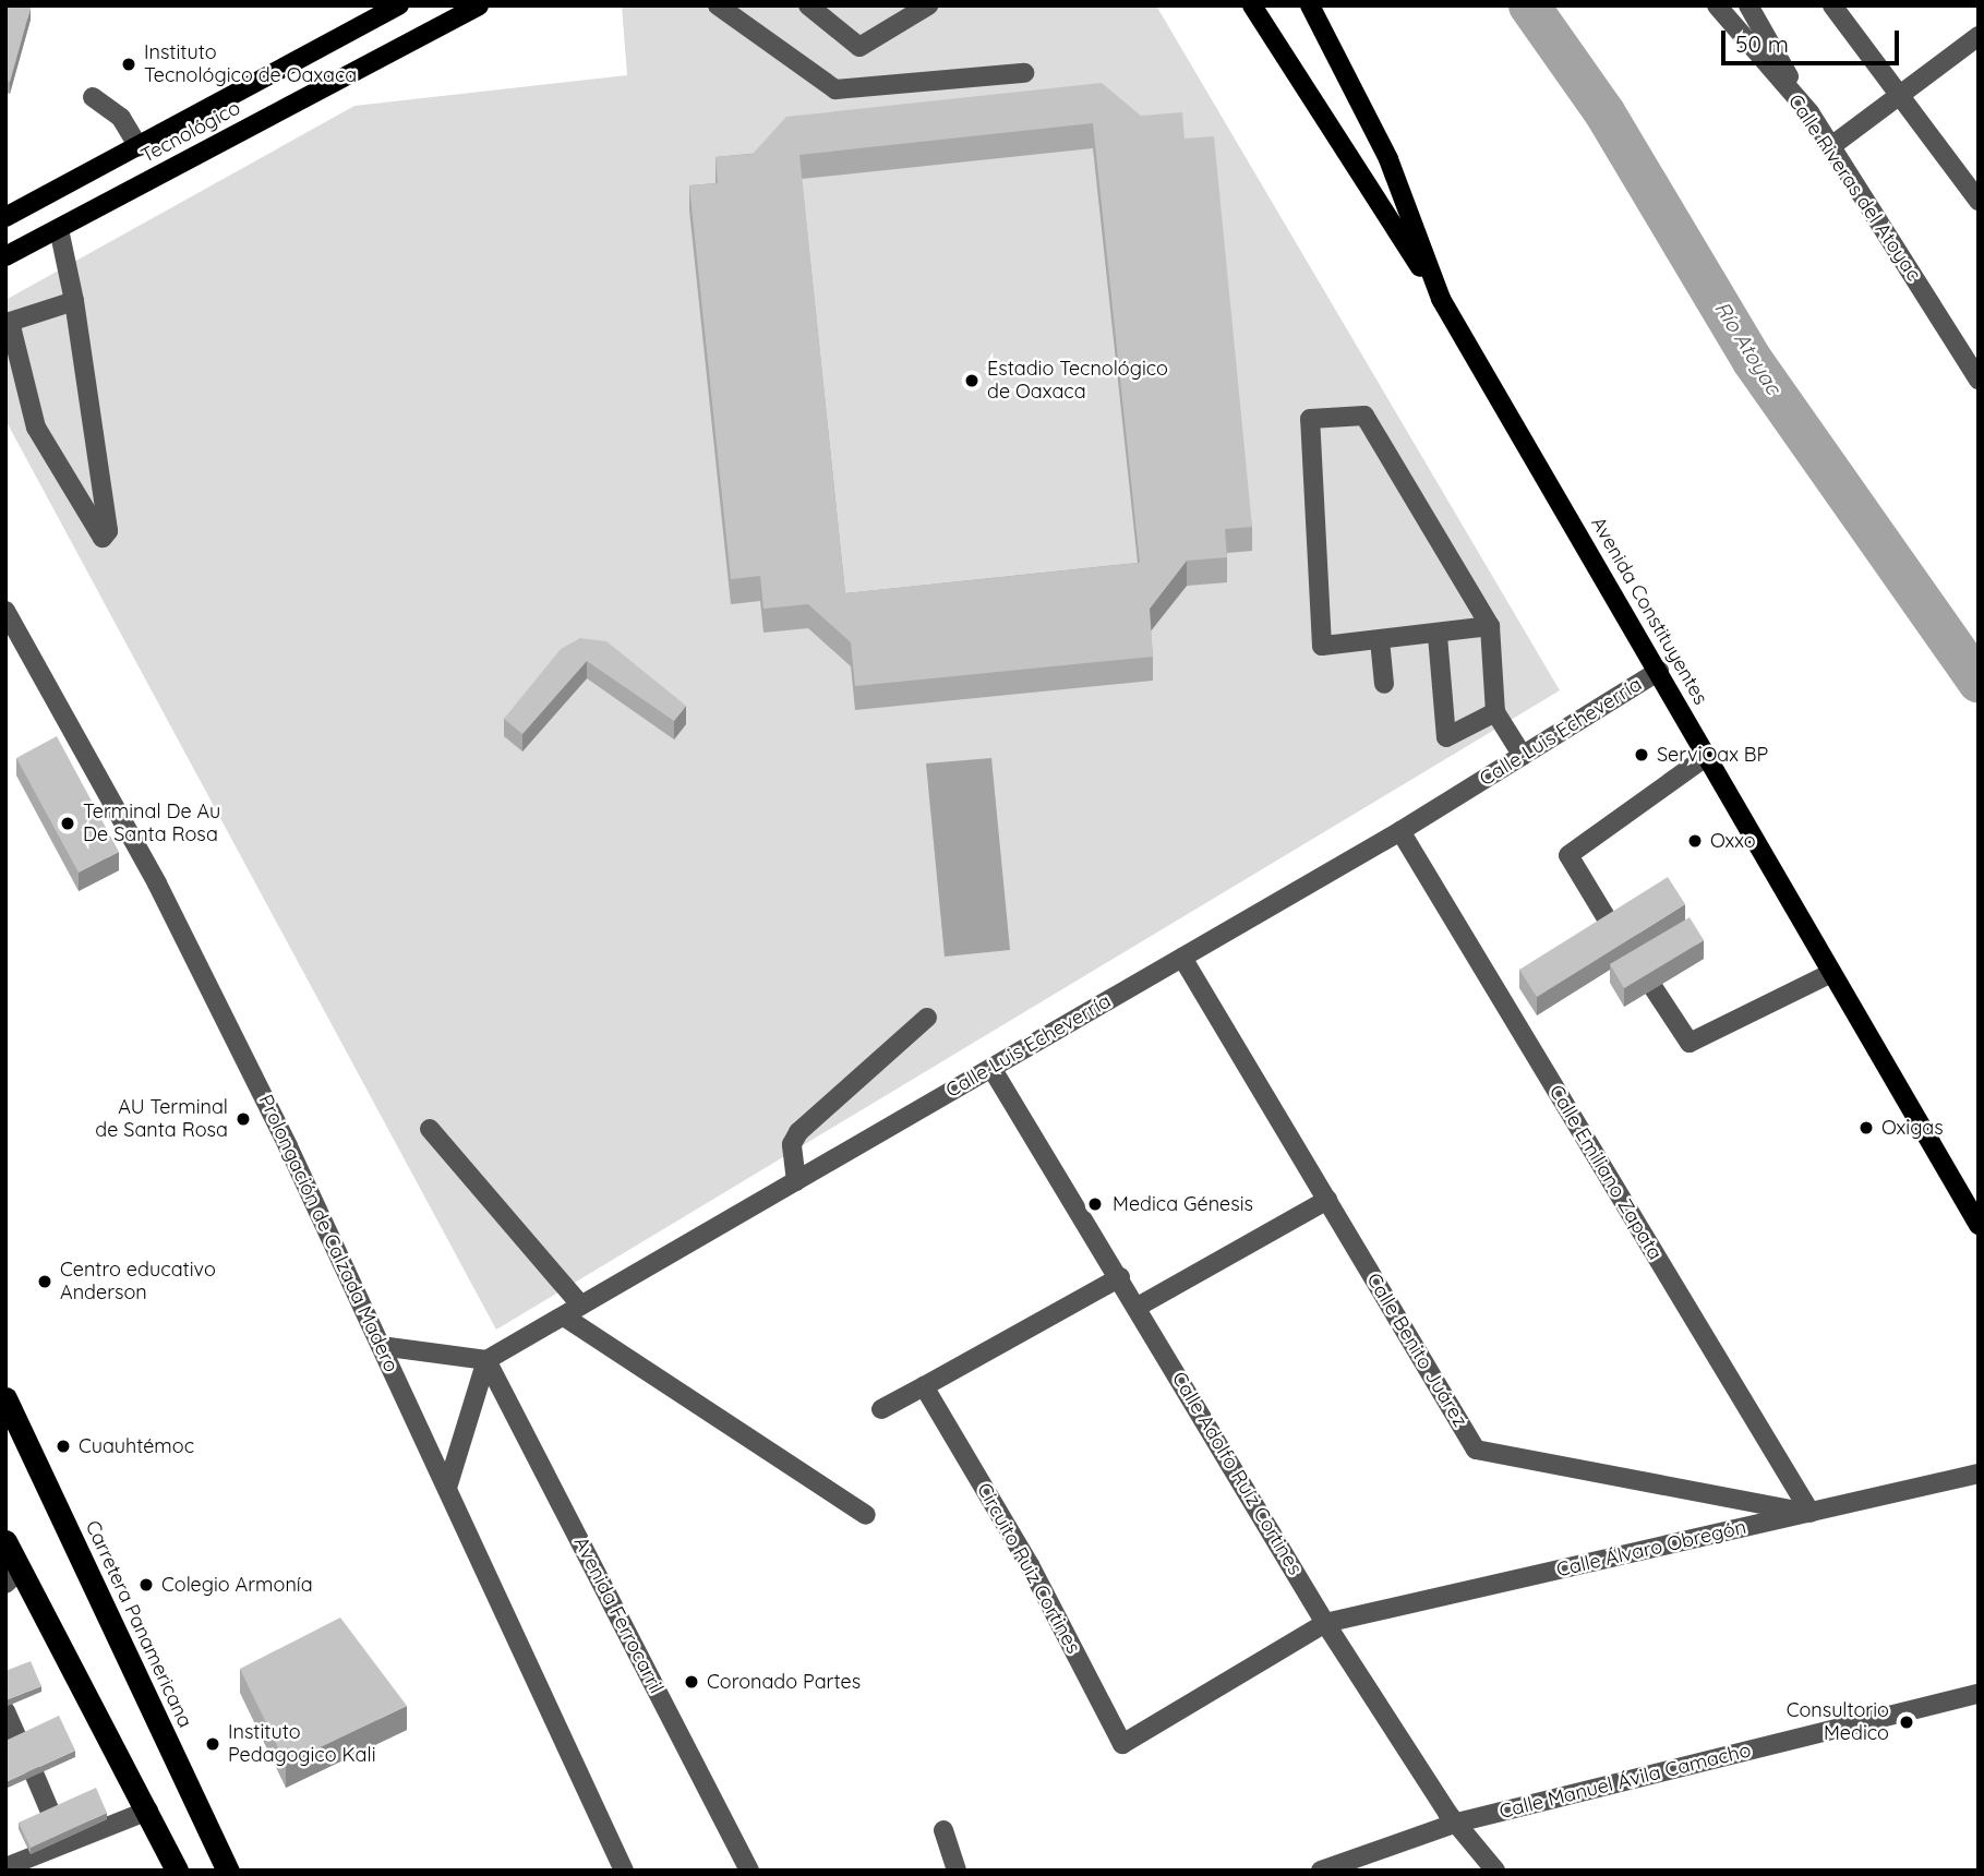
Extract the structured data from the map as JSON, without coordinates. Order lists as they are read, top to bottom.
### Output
{
  "streets": {
    "highway": ["Carretera Panamericana"],
    "main road": ["Tecnológico", "Avenida Constituyentes"],
    "street": [
      "Calle Riveras del Atoyac",
      "Calle Luis Echeverría",
      "Calle Emiliano Zapata",
      "Prolongación de Calzada Madero",
      "Calle Benito Juárez",
      "Calle Adolfo Ruíz Cortines",
      "Calle Álvaro Obregón",
      "Circuito Ruiz Cortines",
      "Avenida Ferrocarril",
      "Calle Manuel Ávila Camacho"
    ]
  },
  "crossings": [
    ["Avenida Constituyentes", "Calle Luis Echeverría"],
    ["Calle Luis Echeverría", "Calle Emiliano Zapata"],
    ["Calle Luis Echeverría", "Calle Benito Juárez"],
    ["Calle Luis Echeverría", "Calle Adolfo Ruíz Cortines"],
    ["Calle Luis Echeverría", "Avenida Ferrocarril"],
    ["Calle Emiliano Zapata", "Calle Benito Juárez"],
    ["Calle Emiliano Zapata", "Calle Álvaro Obregón"],
    ["Calle Benito Juárez", "Calle Álvaro Obregón"],
    ["Calle Adolfo Ruíz Cortines", "Calle Álvaro Obregón"],
    ["Calle Adolfo Ruíz Cortines", "Circuito Ruiz Cortines"],
    ["Calle Adolfo Ruíz Cortines", "Calle Manuel Ávila Camacho"],
    ["Calle Álvaro Obregón", "Circuito Ruiz Cortines"]
  ],
  "water": ["Río Atoyac"],
  "places": [
    "Instituto Tecnológico de Oaxaca",
    "Estadio Tecnológico de Oaxaca",
    "ServiOax BP",
    "Terminal De Au De Santa Rosa",
    "Oxxo",
    "AU Terminal de Santa Rosa",
    "Oxigas",
    "Medica Génesis",
    "Centro educativo Anderson",
    "Cuauhtémoc",
    "Colegio Armonía",
    "Coronado Partes",
    "Consultorio Medico",
    "Instituto Pedagogico Kali"
  ],
  "scale_bar": "50 m"
}
